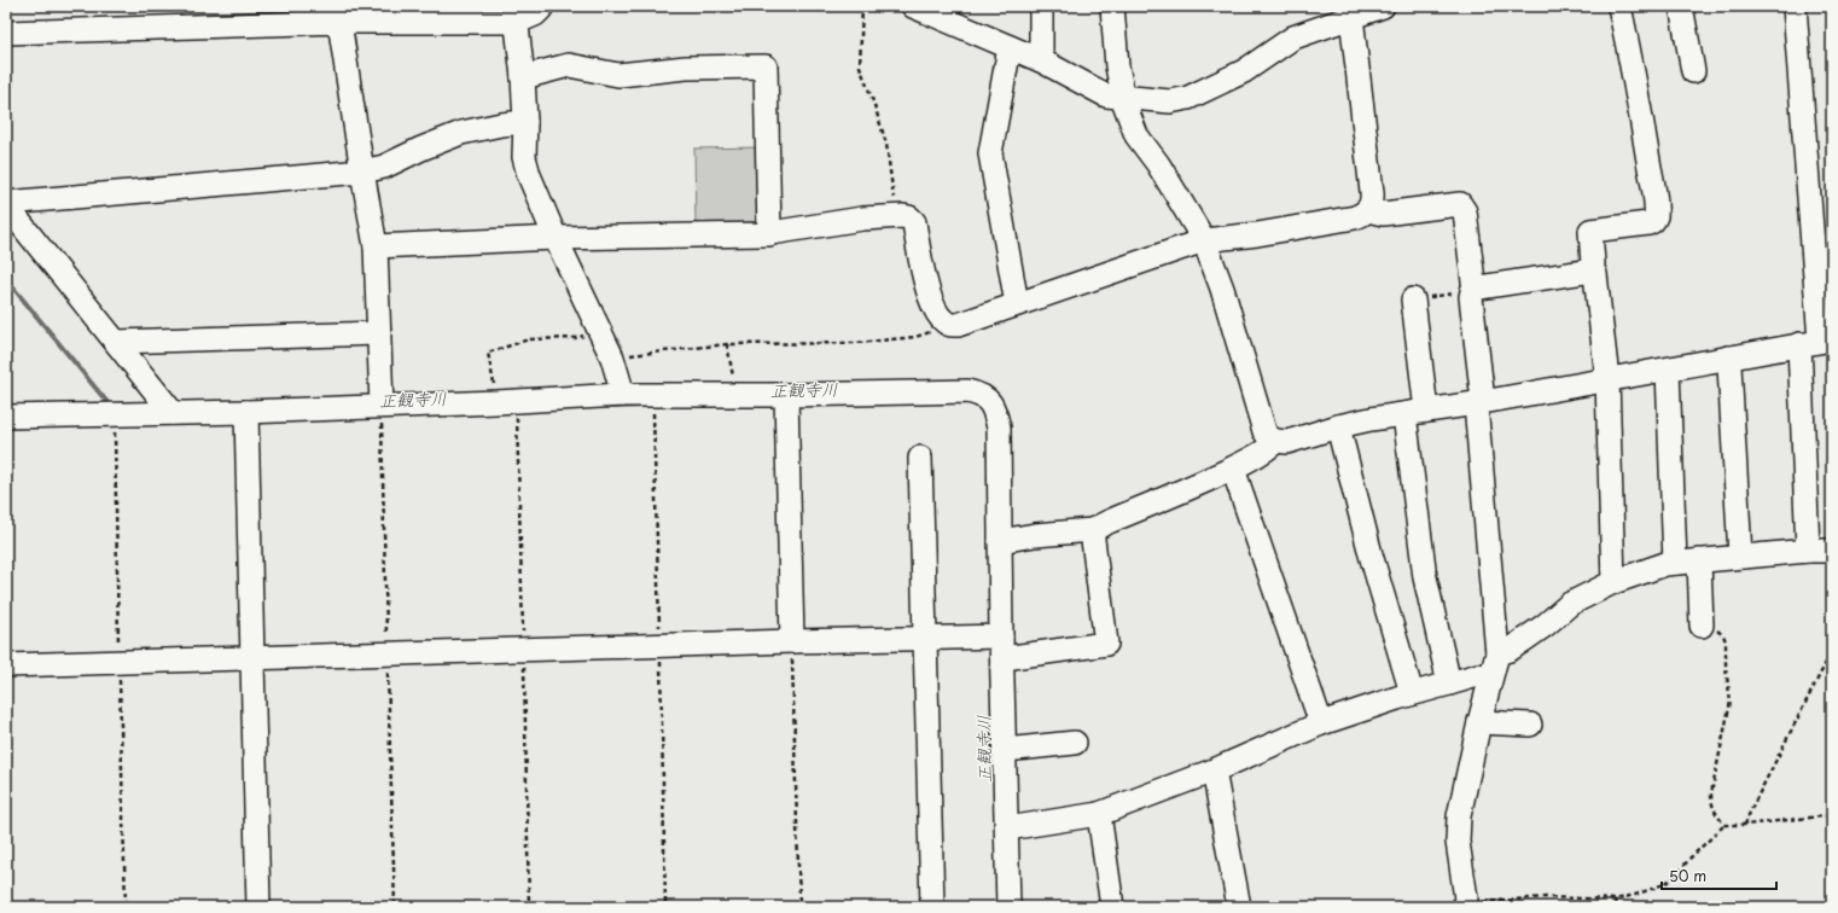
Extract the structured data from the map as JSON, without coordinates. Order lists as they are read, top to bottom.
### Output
{
  "water": ["正観寺川"],
  "scale_bar": "50 m"
}
